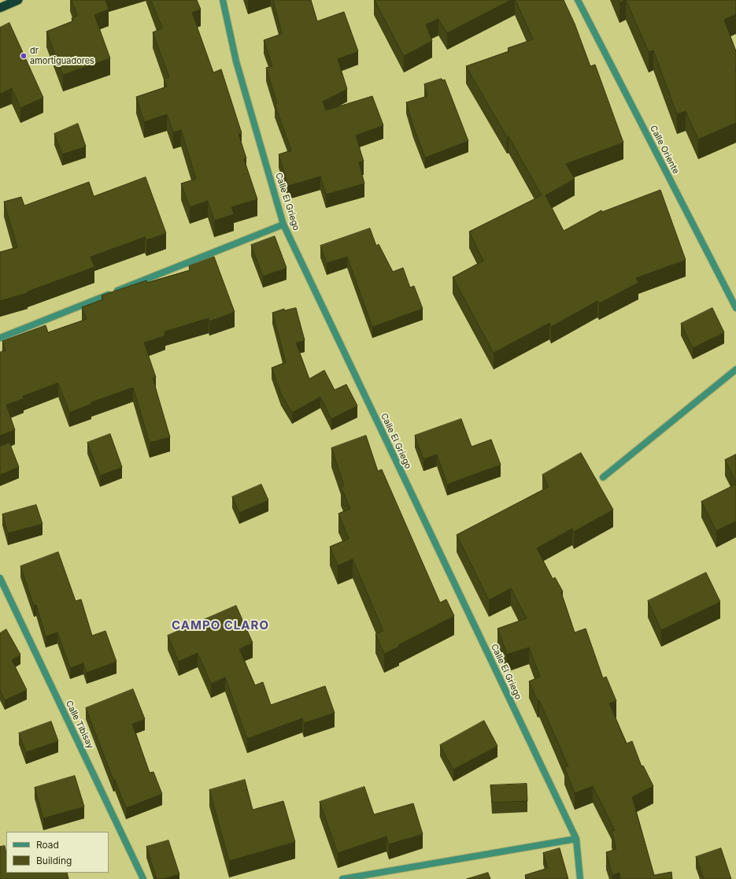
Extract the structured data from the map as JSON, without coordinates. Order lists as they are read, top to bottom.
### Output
{
  "streets": {
    "street": ["Calle Oriente", "Calle El Griego", "Calle Tibisay"]
  },
  "districts": ["CAMPO CLARO"],
  "places": ["dr amortiguadores"],
  "legend": ["Road", "Building"]
}
